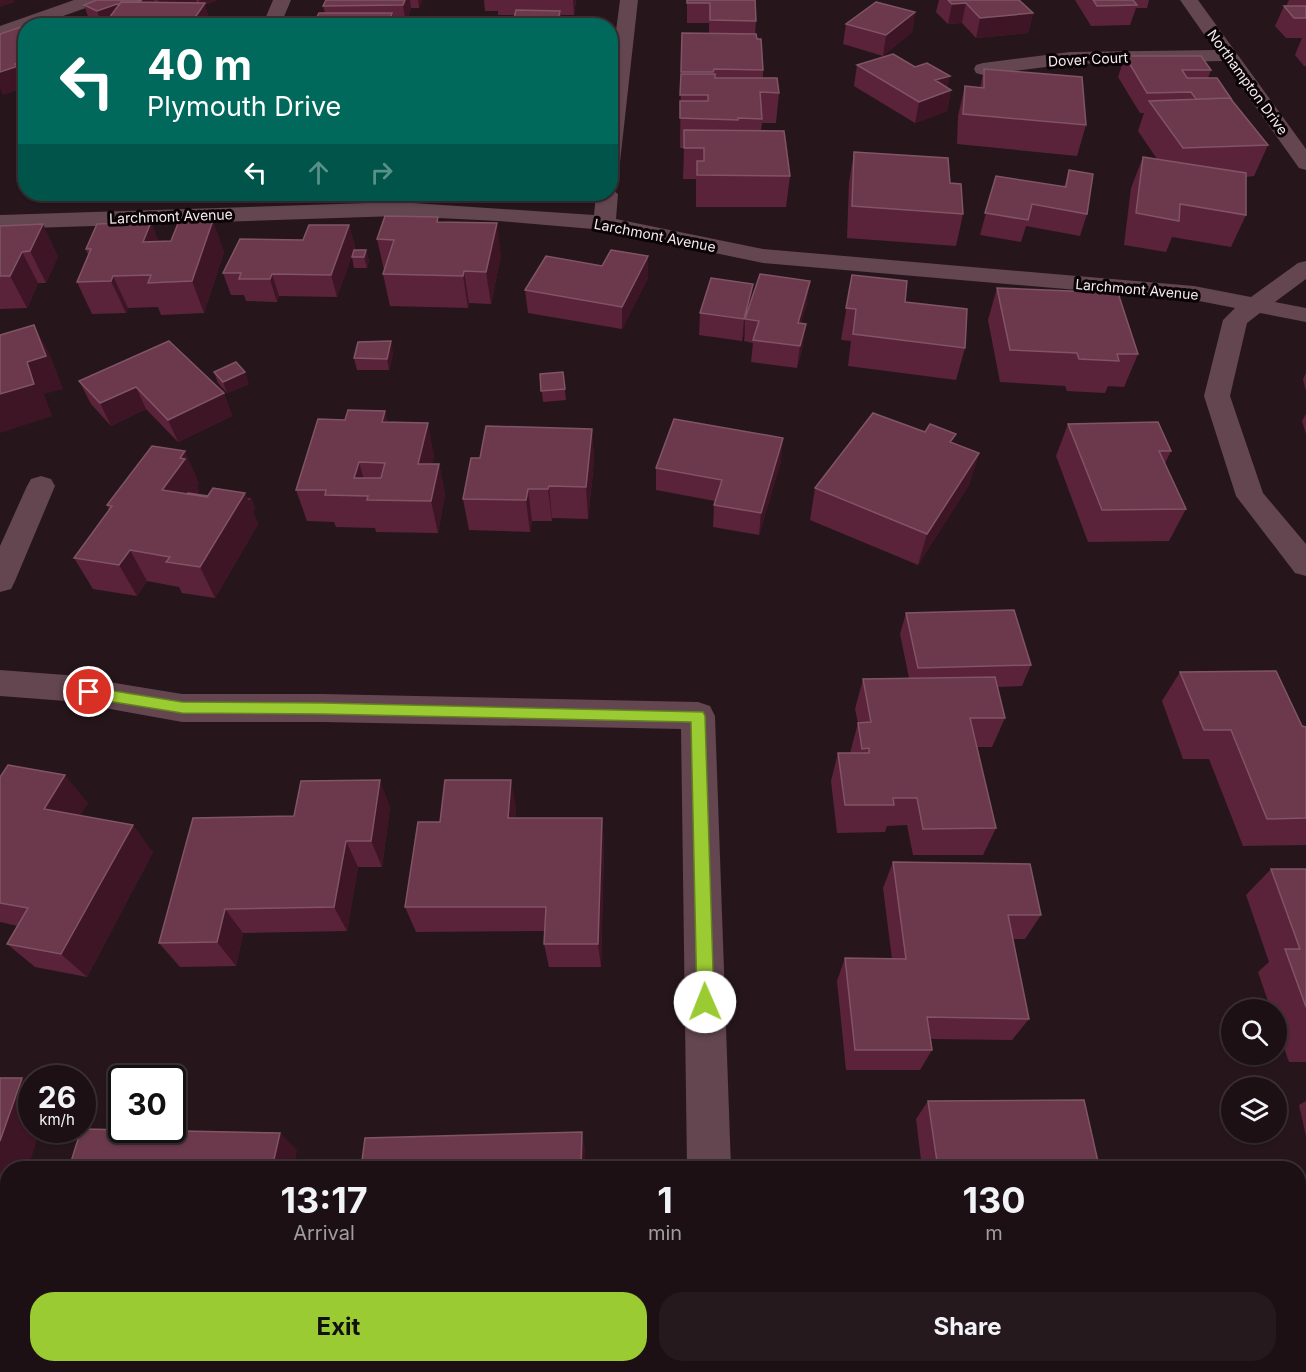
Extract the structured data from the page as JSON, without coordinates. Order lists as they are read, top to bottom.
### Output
{
  "streets": {
    "street": ["Dover Court", "Northampton Drive", "Larchmont Avenue"]
  },
  "crossings": [
    ["Dover Court", "Northampton Drive"]
  ],
  "page": {
    "turn": ["40 m", "Plymouth Drive"],
    "speed": "26 km/h",
    "limit": "30",
    "eta": [
      "13:17",
      "Arrival",
      "1",
      "min",
      "130",
      "m"
    ],
    "buttons": ["Exit", "Share"]
  }
}
